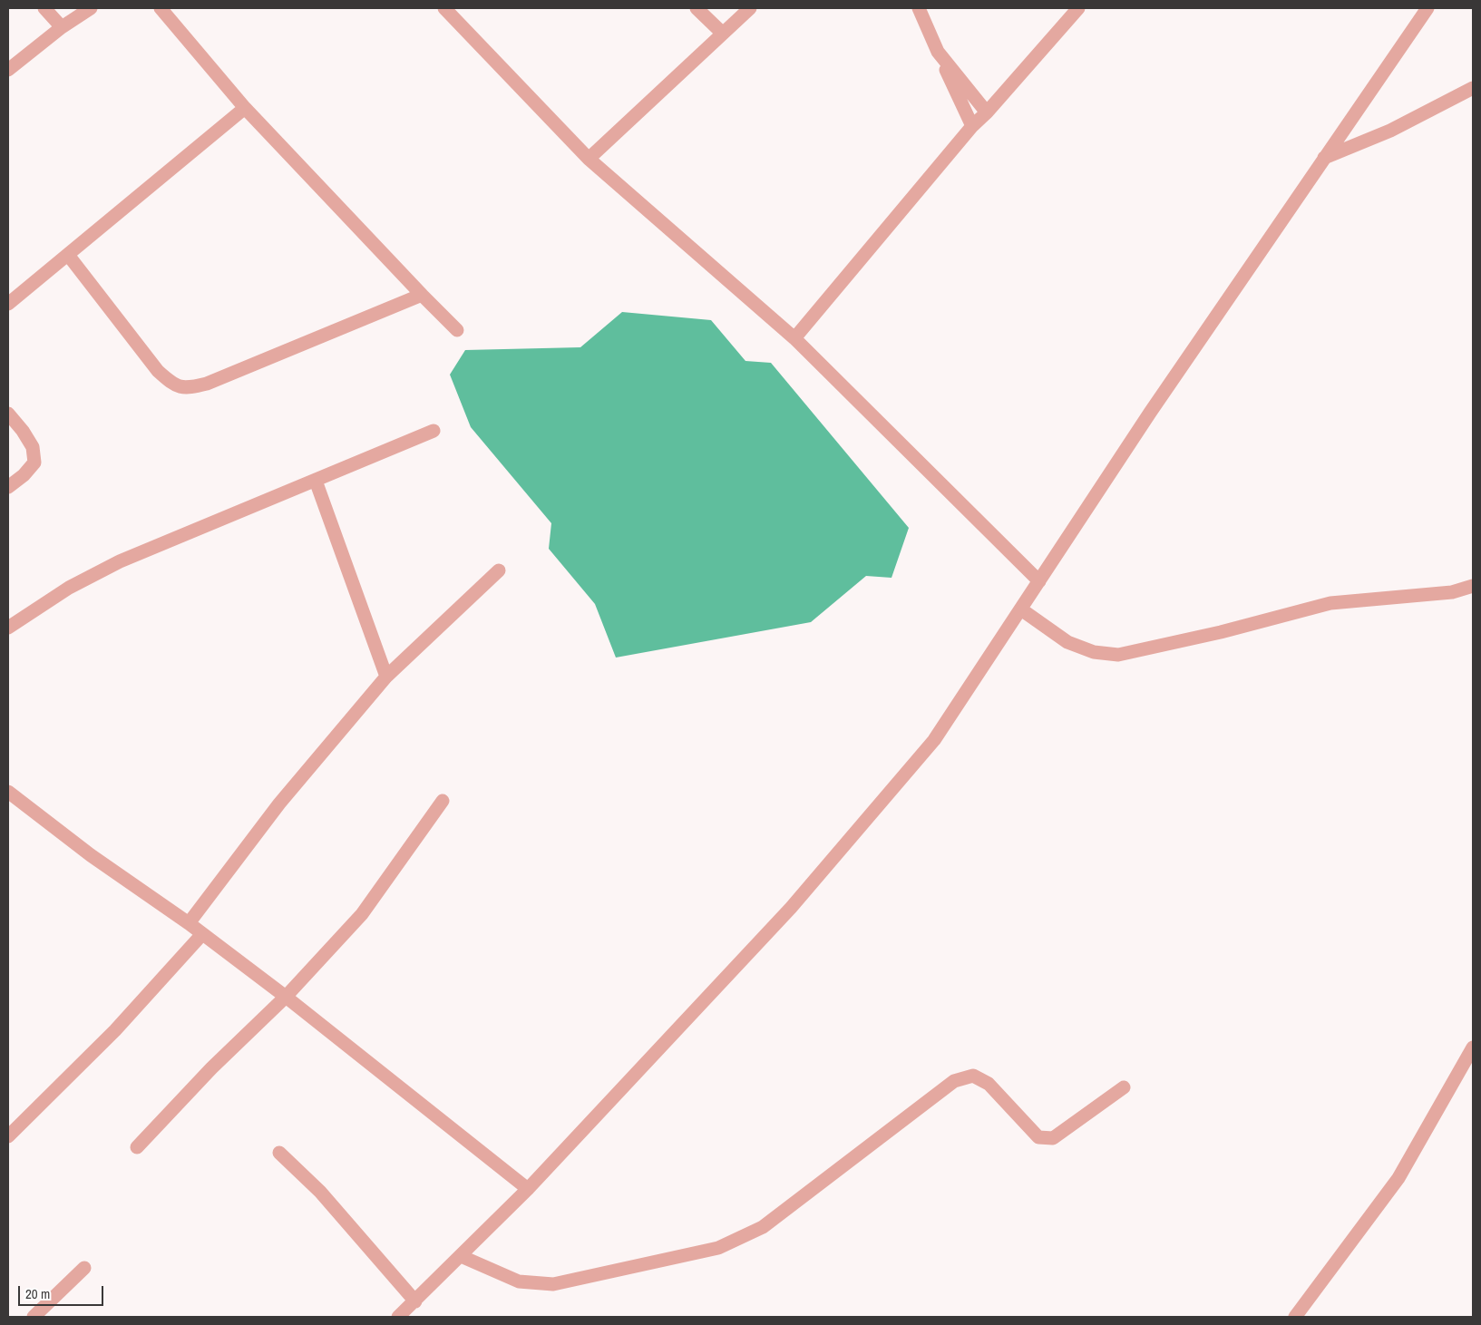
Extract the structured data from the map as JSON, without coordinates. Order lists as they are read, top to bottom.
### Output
{
  "scale_bar": "20 m"
}
